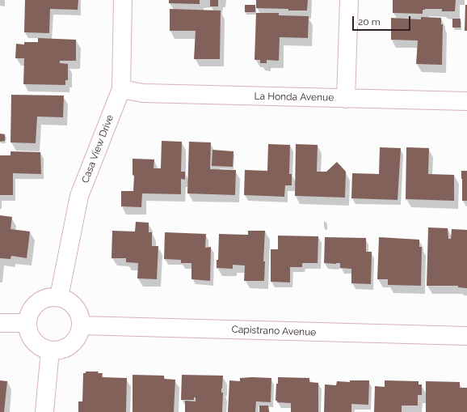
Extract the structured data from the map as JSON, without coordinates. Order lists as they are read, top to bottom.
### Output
{
  "streets": {
    "street": ["La Honda Avenue", "Casa View Drive", "Capistrano Avenue"]
  },
  "crossings": [
    ["La Honda Avenue", "Casa View Drive"],
    ["Casa View Drive", "Capistrano Avenue"]
  ],
  "scale_bar": "20 m"
}
